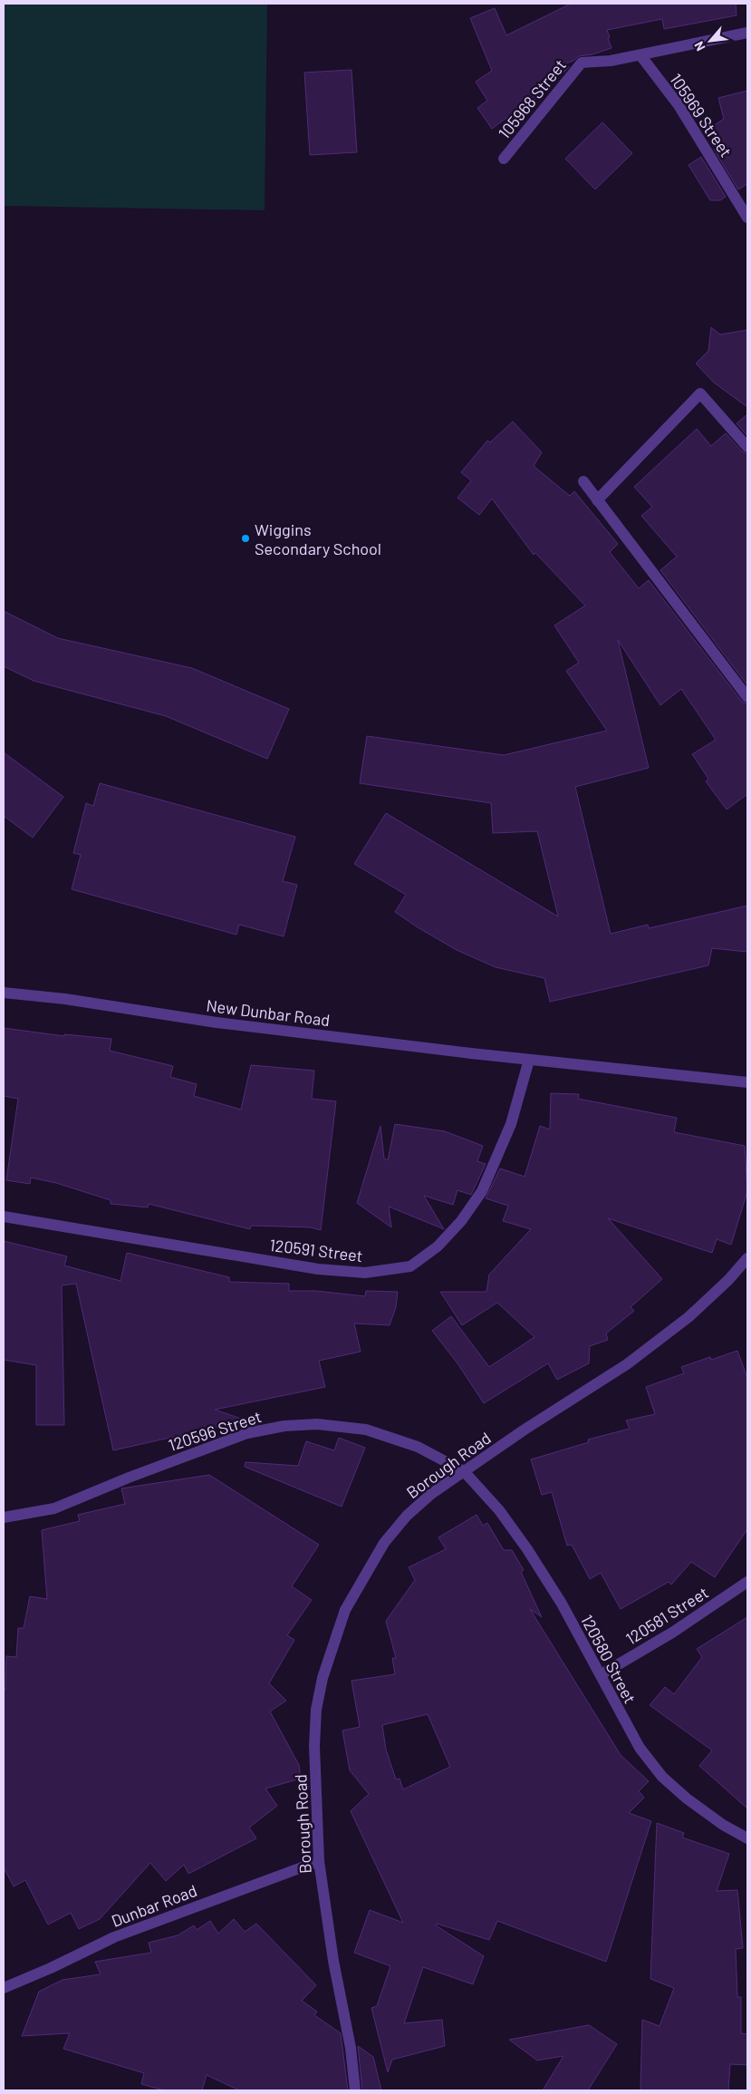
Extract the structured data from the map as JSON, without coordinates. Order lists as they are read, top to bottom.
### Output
{
  "streets": {
    "street": [
      "105968 Street",
      "105969 Street",
      "New Dunbar Road",
      "120591 Street",
      "120596 Street",
      "Borough Road",
      "120581 Street",
      "120580 Street",
      "Dunbar Road"
    ]
  },
  "crossings": [
    ["105968 Street", "105969 Street"],
    ["New Dunbar Road", "120591 Street"],
    ["120596 Street", "Borough Road"],
    ["120596 Street", "120580 Street"],
    ["Borough Road", "120580 Street"],
    ["Borough Road", "Dunbar Road"],
    ["120581 Street", "120580 Street"]
  ],
  "places": ["Wiggins Secondary School"],
  "north": "bottom left"
}
